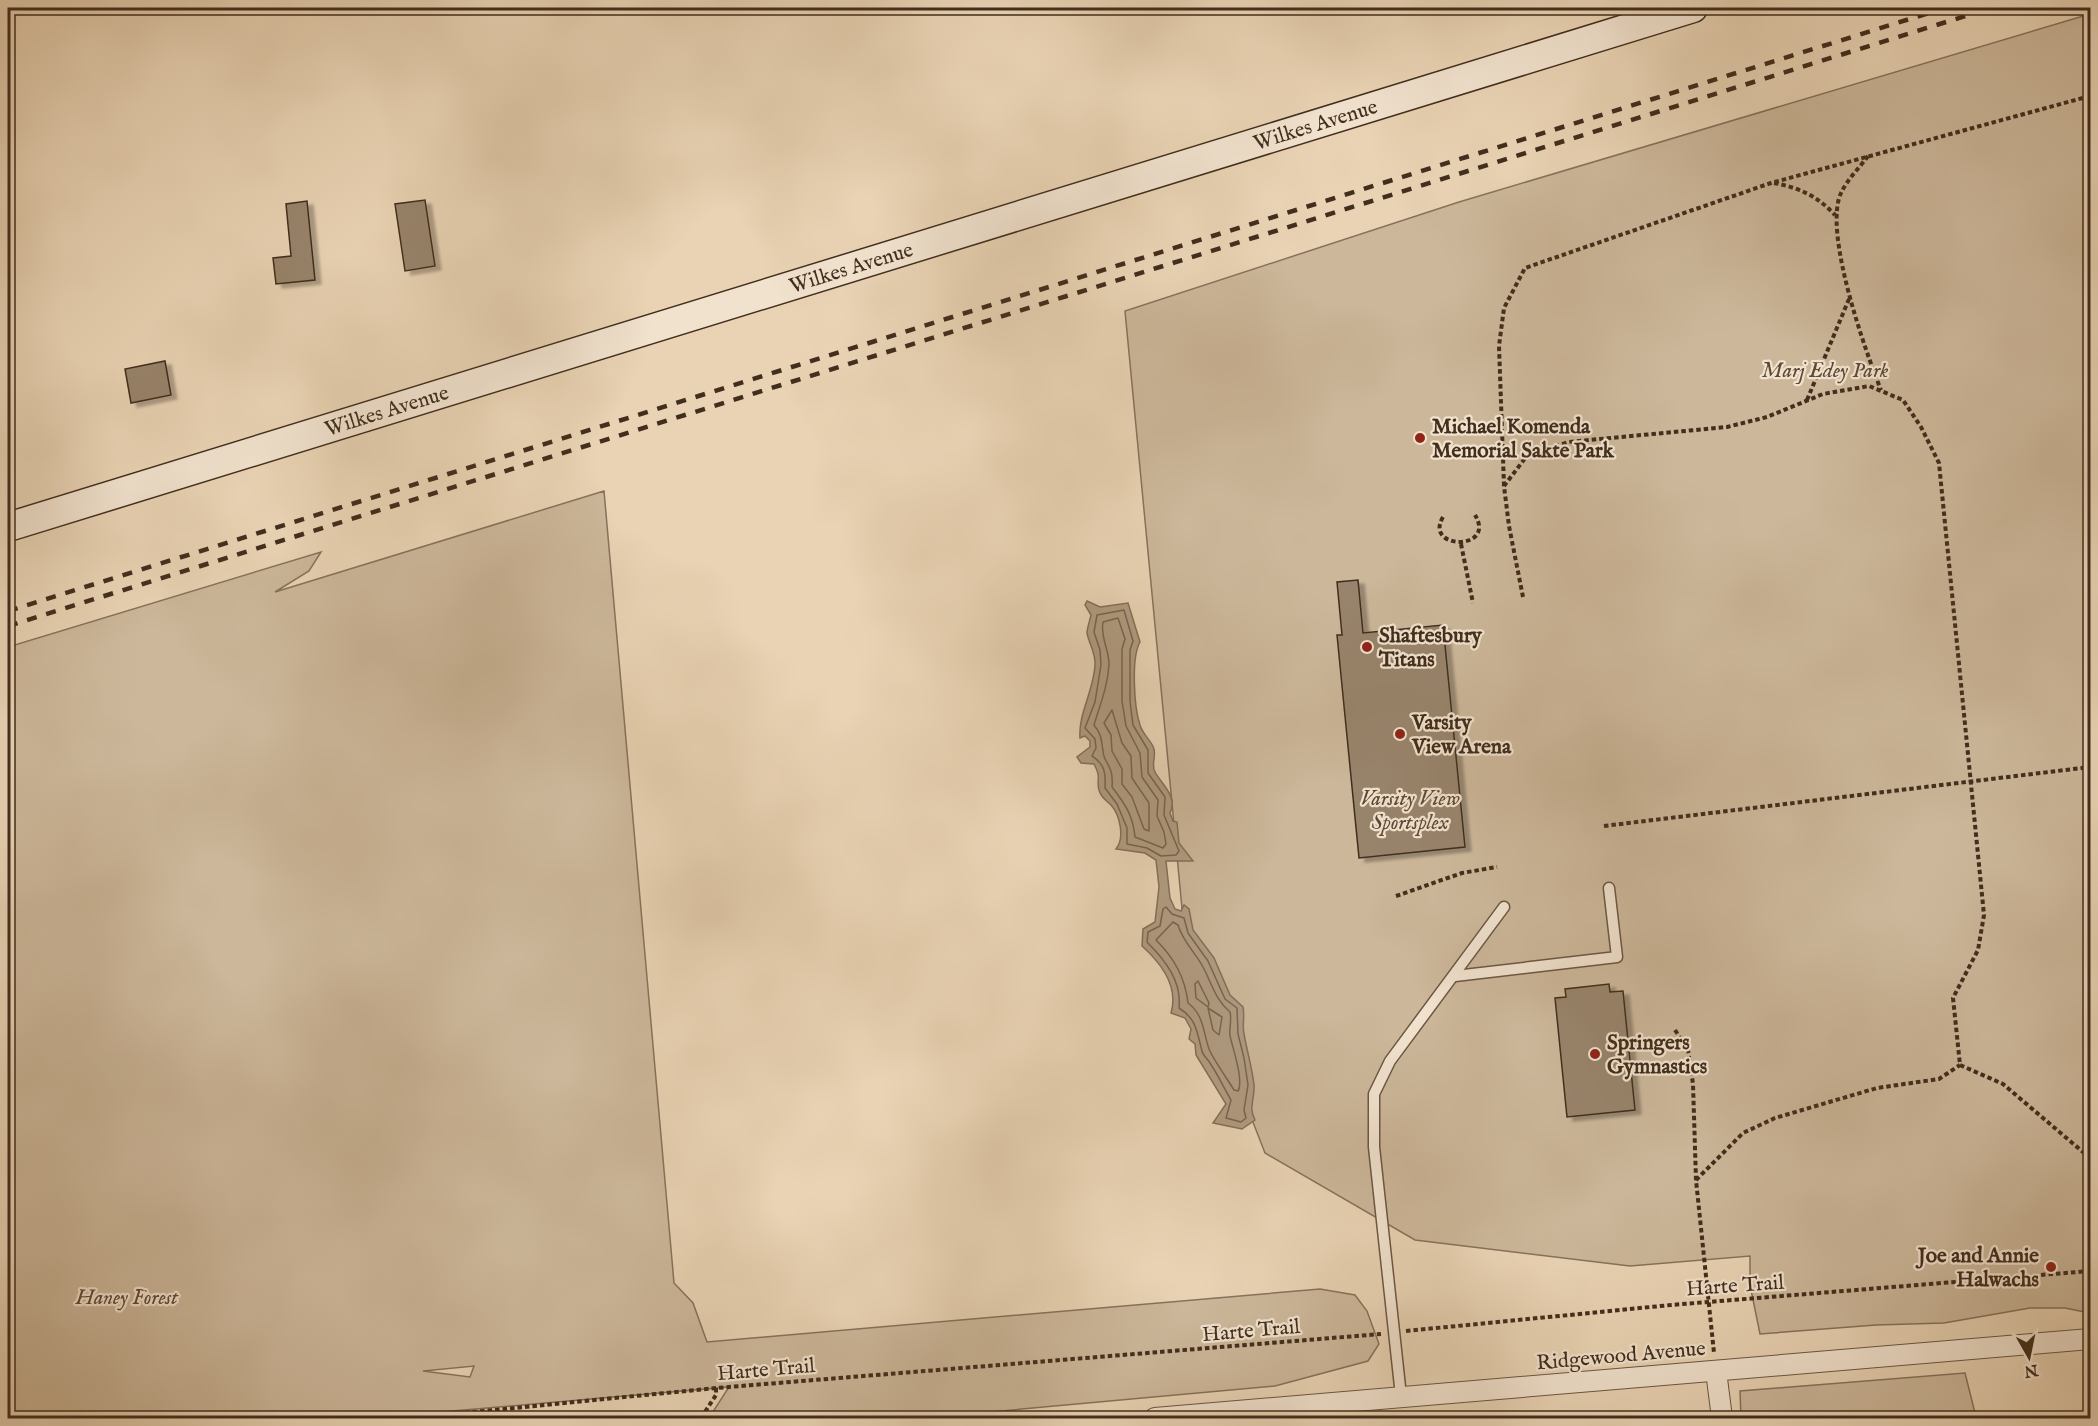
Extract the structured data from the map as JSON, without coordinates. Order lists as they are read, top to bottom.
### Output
{
  "streets": {
    "main road": ["Wilkes Avenue"],
    "street": ["Ridgewood Avenue"],
    "path": ["Harte Trail"]
  },
  "parks": ["Marj Edey Park", "Varsity View Sportsplex", "Haney Forest"],
  "places": [
    "Michael Komenda Memorial Sakte Park",
    "Shaftesbury Titans",
    "Varsity View Arena",
    "Springers Gymnastics",
    "Joe and Annie Halwachs"
  ],
  "north": "bottom"
}
